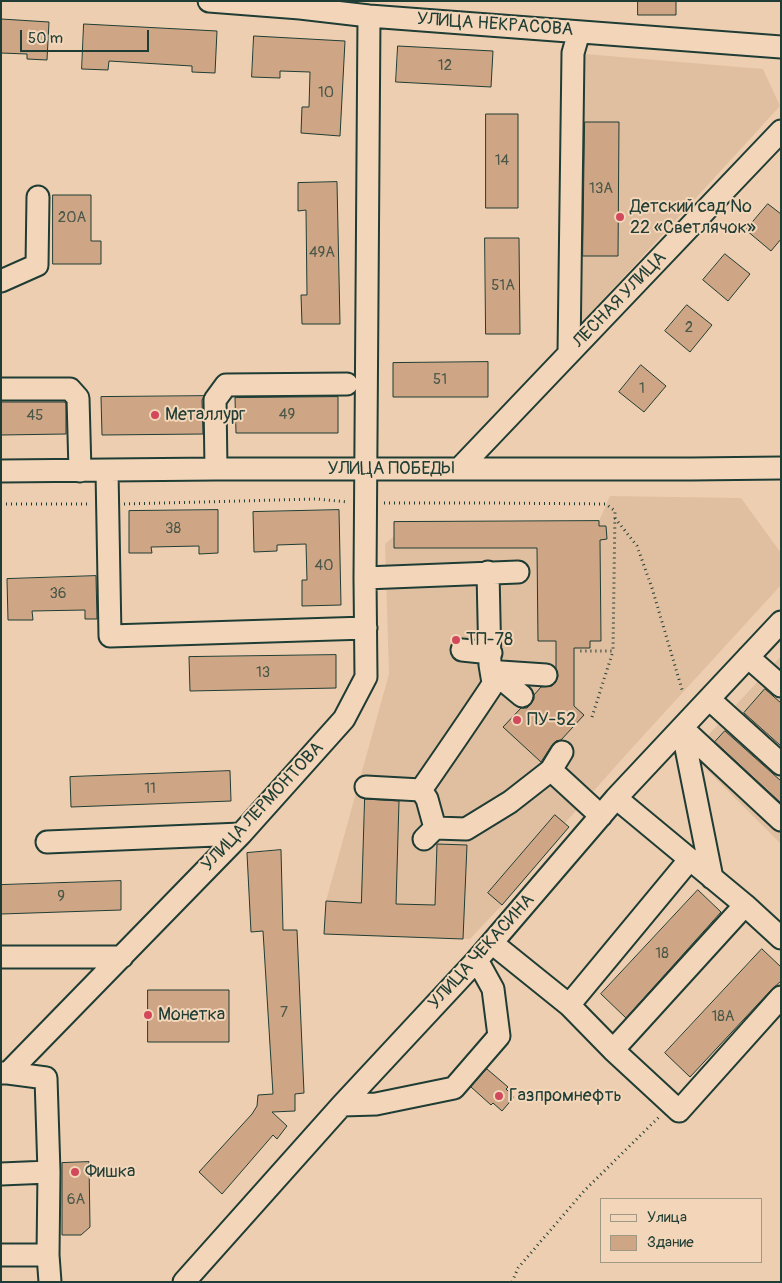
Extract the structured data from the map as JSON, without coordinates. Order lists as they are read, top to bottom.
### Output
{
  "streets": {
    "street": [
      "УЛИЦА НЕКРАСОВА",
      "ЛЕСНАЯ УЛИЦА",
      "УЛИЦА ПОБЕДЫ",
      "УЛИЦА ЛЕРМОНТОВА",
      "УЛИЦА ЧЕКАСИНА"
    ]
  },
  "crossings": [
    ["УЛИЦА НЕКРАСОВА", "УЛИЦА ЛЕРМОНТОВА"],
    ["ЛЕСНАЯ УЛИЦА", "УЛИЦА ПОБЕДЫ"],
    ["УЛИЦА ПОБЕДЫ", "УЛИЦА ЛЕРМОНТОВА"]
  ],
  "places": [
    "Детский сад № 22 «Светлячок»",
    "Металлург",
    "ТП-78",
    "ПУ-52",
    "Монетка",
    "Газпромнефть",
    "Фишка"
  ],
  "house_numbers": [
    "12",
    "10",
    "14",
    "13А",
    "20А",
    "49А",
    "51А",
    "2",
    "51",
    "1",
    "49",
    "45",
    "38",
    "40",
    "36",
    "13",
    "11",
    "9",
    "18",
    "7",
    "18А",
    "6А"
  ],
  "legend": ["Улица", "Здание"],
  "scale_bar": "50 m"
}
